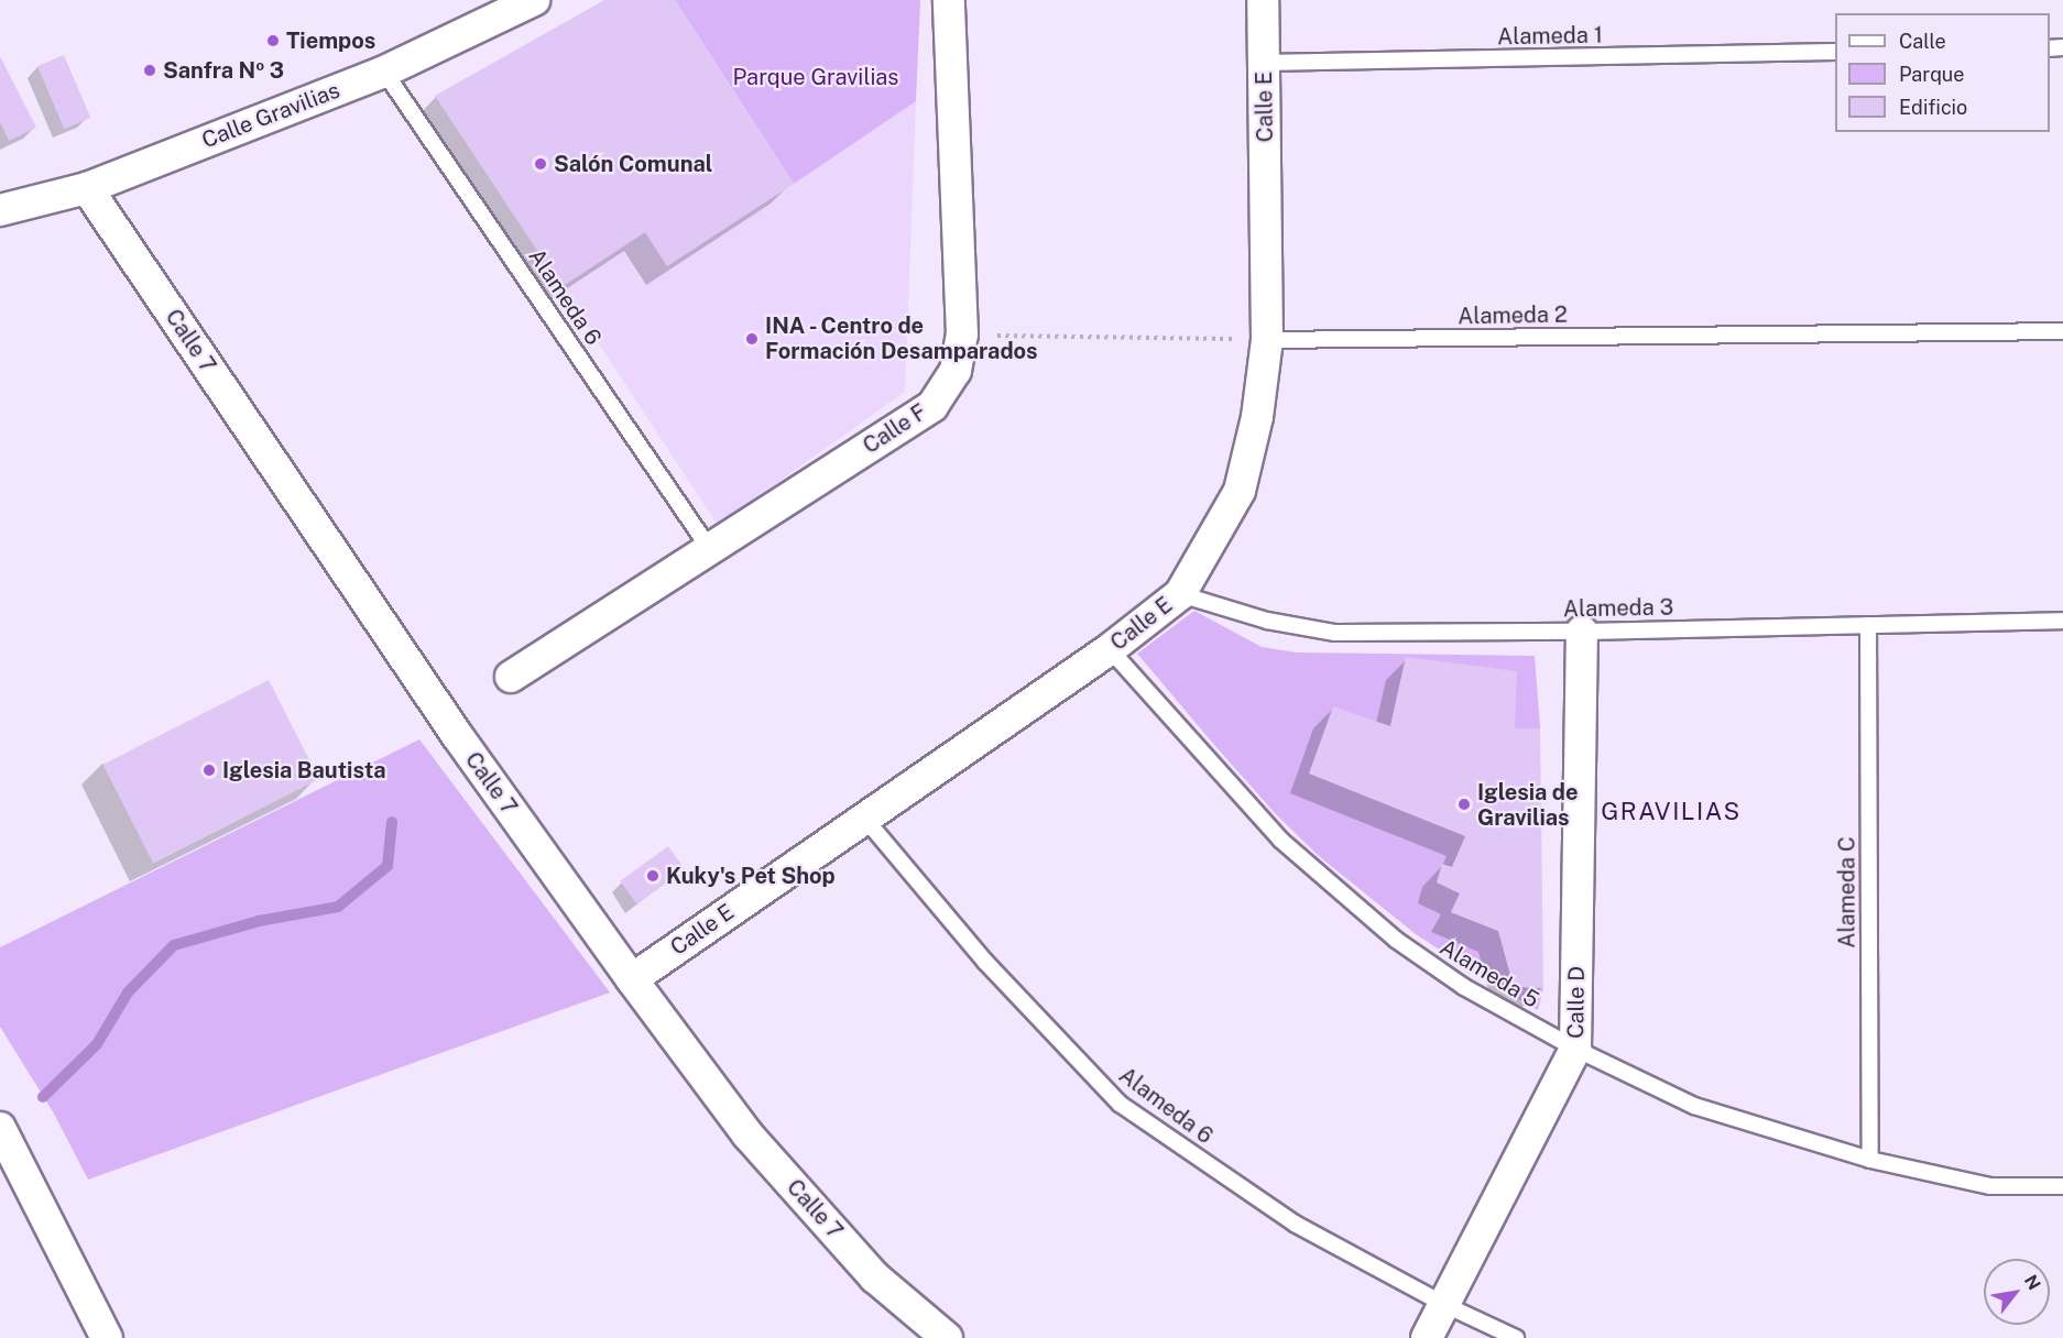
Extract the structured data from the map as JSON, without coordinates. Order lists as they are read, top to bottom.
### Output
{
  "streets": {
    "street": [
      "Calle E",
      "Calle Gravilias",
      "Calle 7",
      "Calle F",
      "Calle D"
    ],
    "lane": [
      "Alameda 1",
      "Alameda 6",
      "Alameda 2",
      "Alameda 3",
      "Alameda C",
      "Alameda 5"
    ]
  },
  "crossings": [
    ["Alameda 1", "Calle E"],
    ["Calle E", "Alameda 6"],
    ["Calle E", "Alameda 2"],
    ["Calle E", "Calle 7"],
    ["Calle E", "Alameda 3"],
    ["Calle E", "Alameda 5"],
    ["Calle Gravilias", "Alameda 6"],
    ["Calle Gravilias", "Calle 7"],
    ["Alameda 6", "Calle F"],
    ["Alameda 6", "Calle D"],
    ["Alameda 3", "Alameda C"],
    ["Alameda 3", "Calle D"],
    ["Alameda C", "Alameda 5"],
    ["Alameda 5", "Calle D"]
  ],
  "districts": ["GRAVILIAS"],
  "parks": ["Parque Gravilias"],
  "places": [
    "Tiempos",
    "Sanfra Nº 3",
    "Salón Comunal",
    "INA - Centro de Formación Desamparados",
    "Iglesia Bautista",
    "Iglesia de Gravilias",
    "Kuky's Pet Shop"
  ],
  "legend": ["Calle", "Parque", "Edificio"],
  "north": "top right"
}
